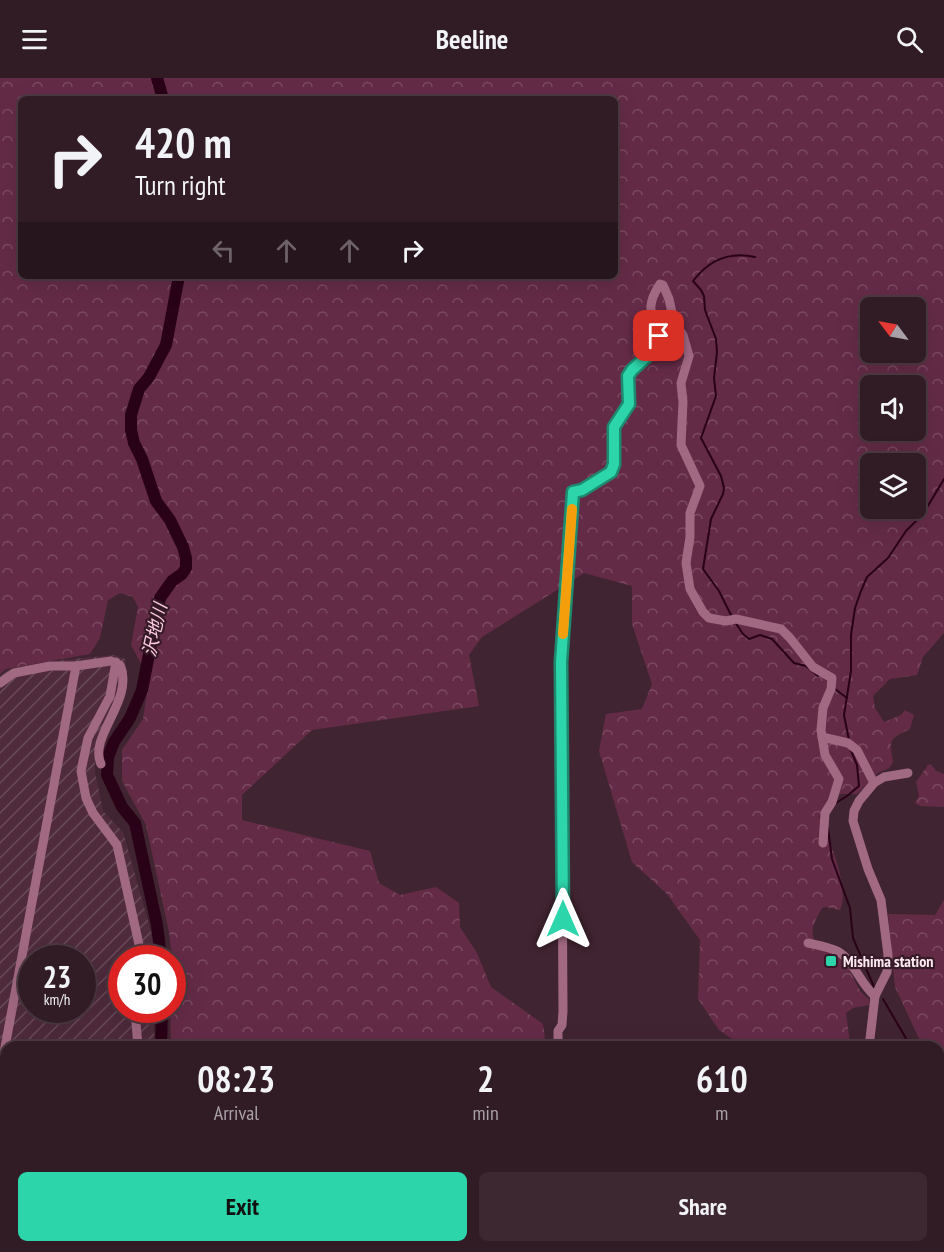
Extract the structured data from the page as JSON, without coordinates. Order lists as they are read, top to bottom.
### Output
{
  "water": ["沢地川"],
  "places": {
    "transit": ["Mishima station"]
  },
  "north": "top left",
  "page": {
    "header": "Beeline",
    "turn": ["420 m", "Turn right"],
    "speed": "23 km/h",
    "limit": "30",
    "eta": [
      "08:23",
      "Arrival",
      "2",
      "min",
      "610",
      "m"
    ],
    "buttons": ["Exit", "Share"]
  }
}
